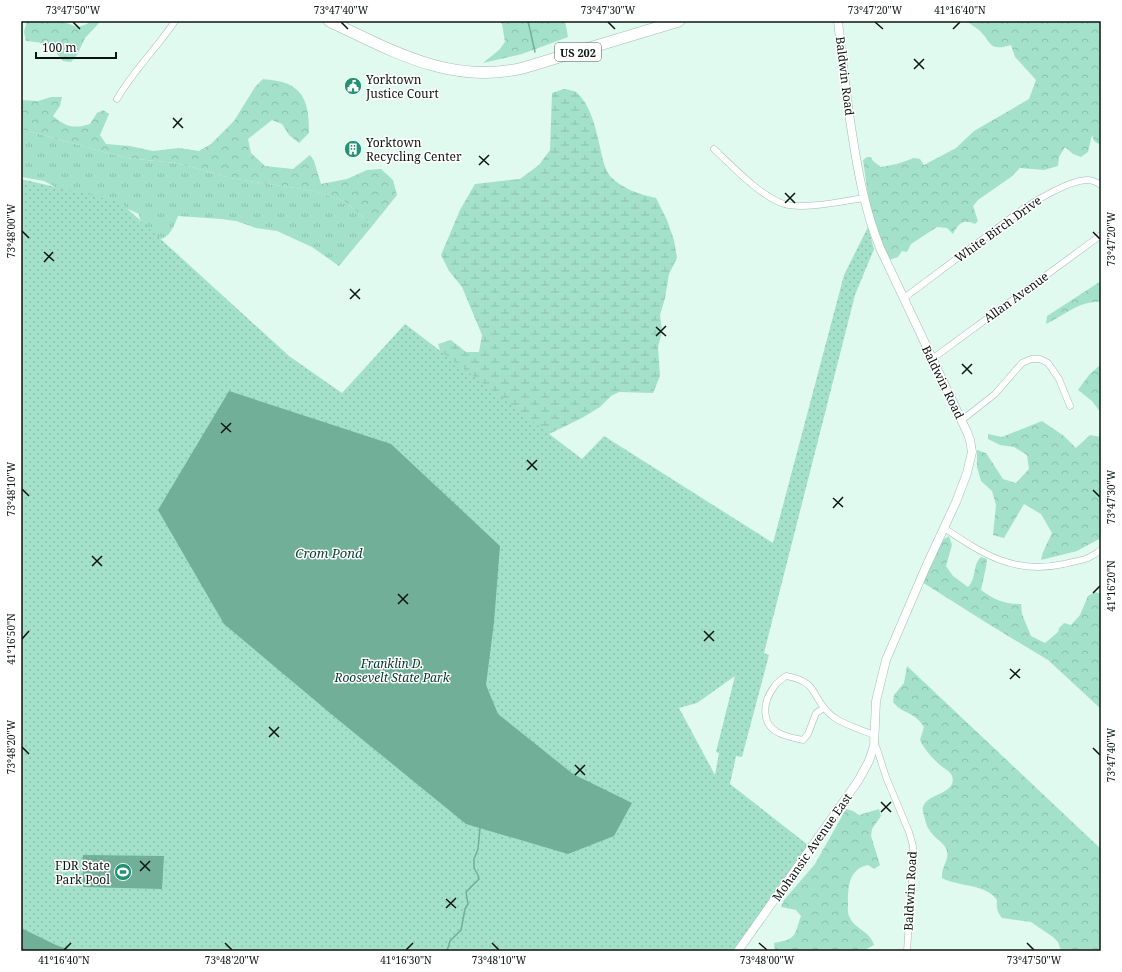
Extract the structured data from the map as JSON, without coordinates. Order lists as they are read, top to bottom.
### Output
{
  "streets": {
    "highway": ["US 202"],
    "street": [
      "Baldwin Road",
      "White Birch Drive",
      "Allan Avenue",
      "Mohansic Avenue East"
    ]
  },
  "crossings": [
    ["Baldwin Road", "White Birch Drive"],
    ["Baldwin Road", "Allan Avenue"],
    ["Baldwin Road", "Mohansic Avenue East"]
  ],
  "water": ["Crom Pond"],
  "parks": ["Franklin D. Roosevelt State Park"],
  "places": {
    "public building": ["Yorktown Justice Court"],
    "building": ["Yorktown Recycling Center"],
    "sports": ["FDR State Park Pool"]
  },
  "scale_bar": "100 m",
  "coordinates": [
    "73°47'50\"W",
    "73°47'40\"W",
    "73°47'30\"W",
    "73°47'20\"W",
    "41°16'40\"N",
    "73°48'00\"W",
    "73°48'10\"W",
    "41°16'20\"N",
    "41°16'50\"N",
    "73°48'20\"W",
    "41°16'30\"N"
  ]
}
